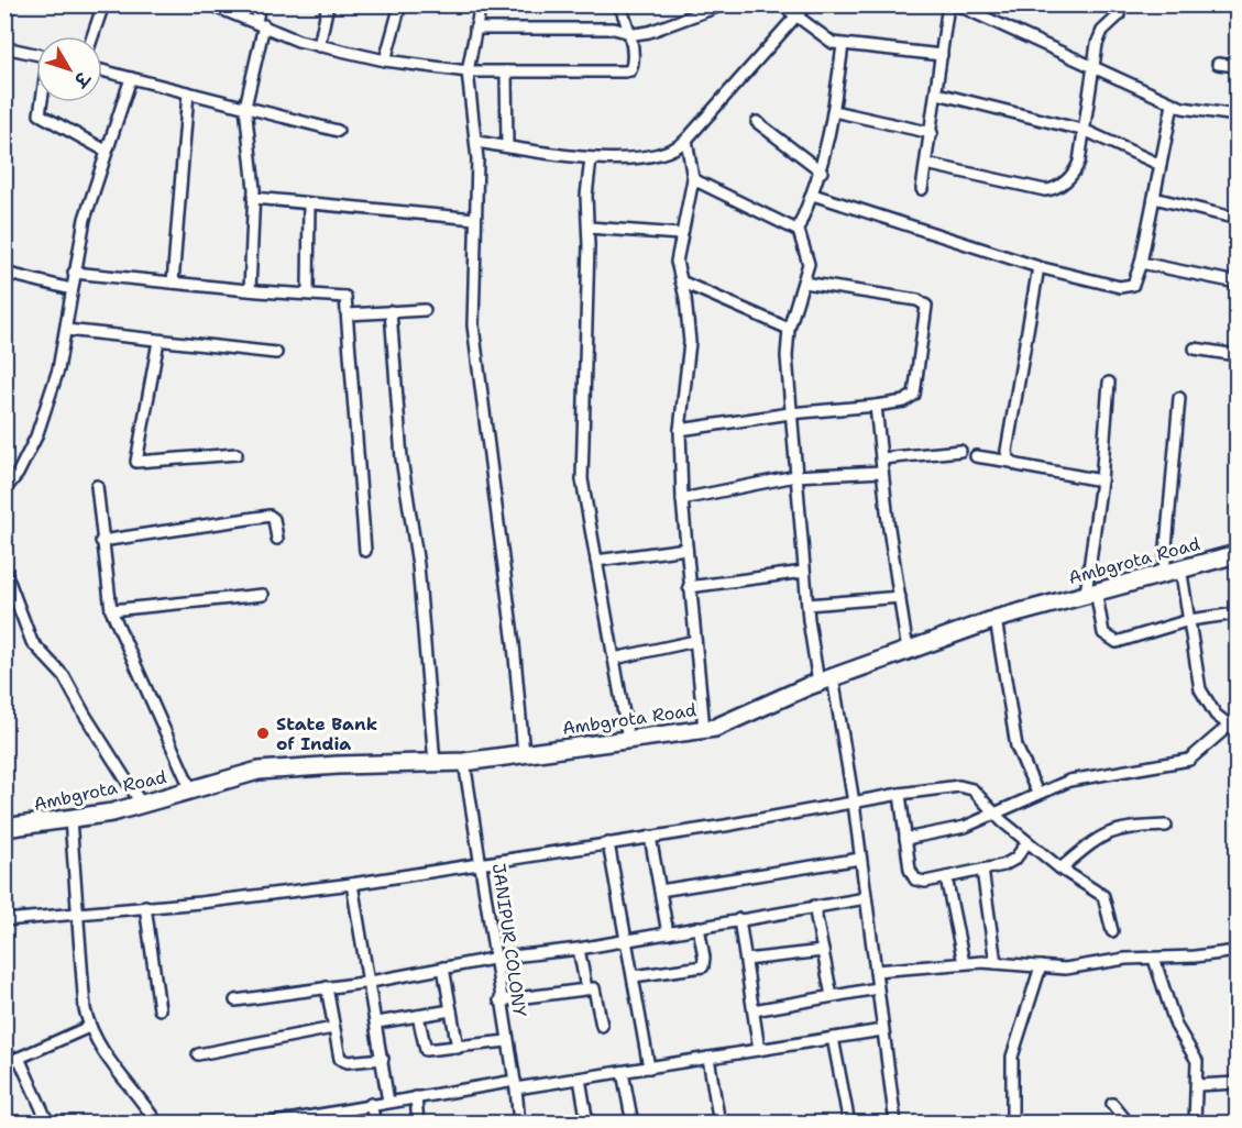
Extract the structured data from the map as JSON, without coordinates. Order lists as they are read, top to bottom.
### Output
{
  "streets": {
    "main road": ["Ambgrota Road"],
    "street": ["JANIPUR COLONY"]
  },
  "crossings": [
    ["Ambgrota Road", "JANIPUR COLONY"]
  ],
  "places": ["State Bank of India"],
  "north": "bottom right"
}
